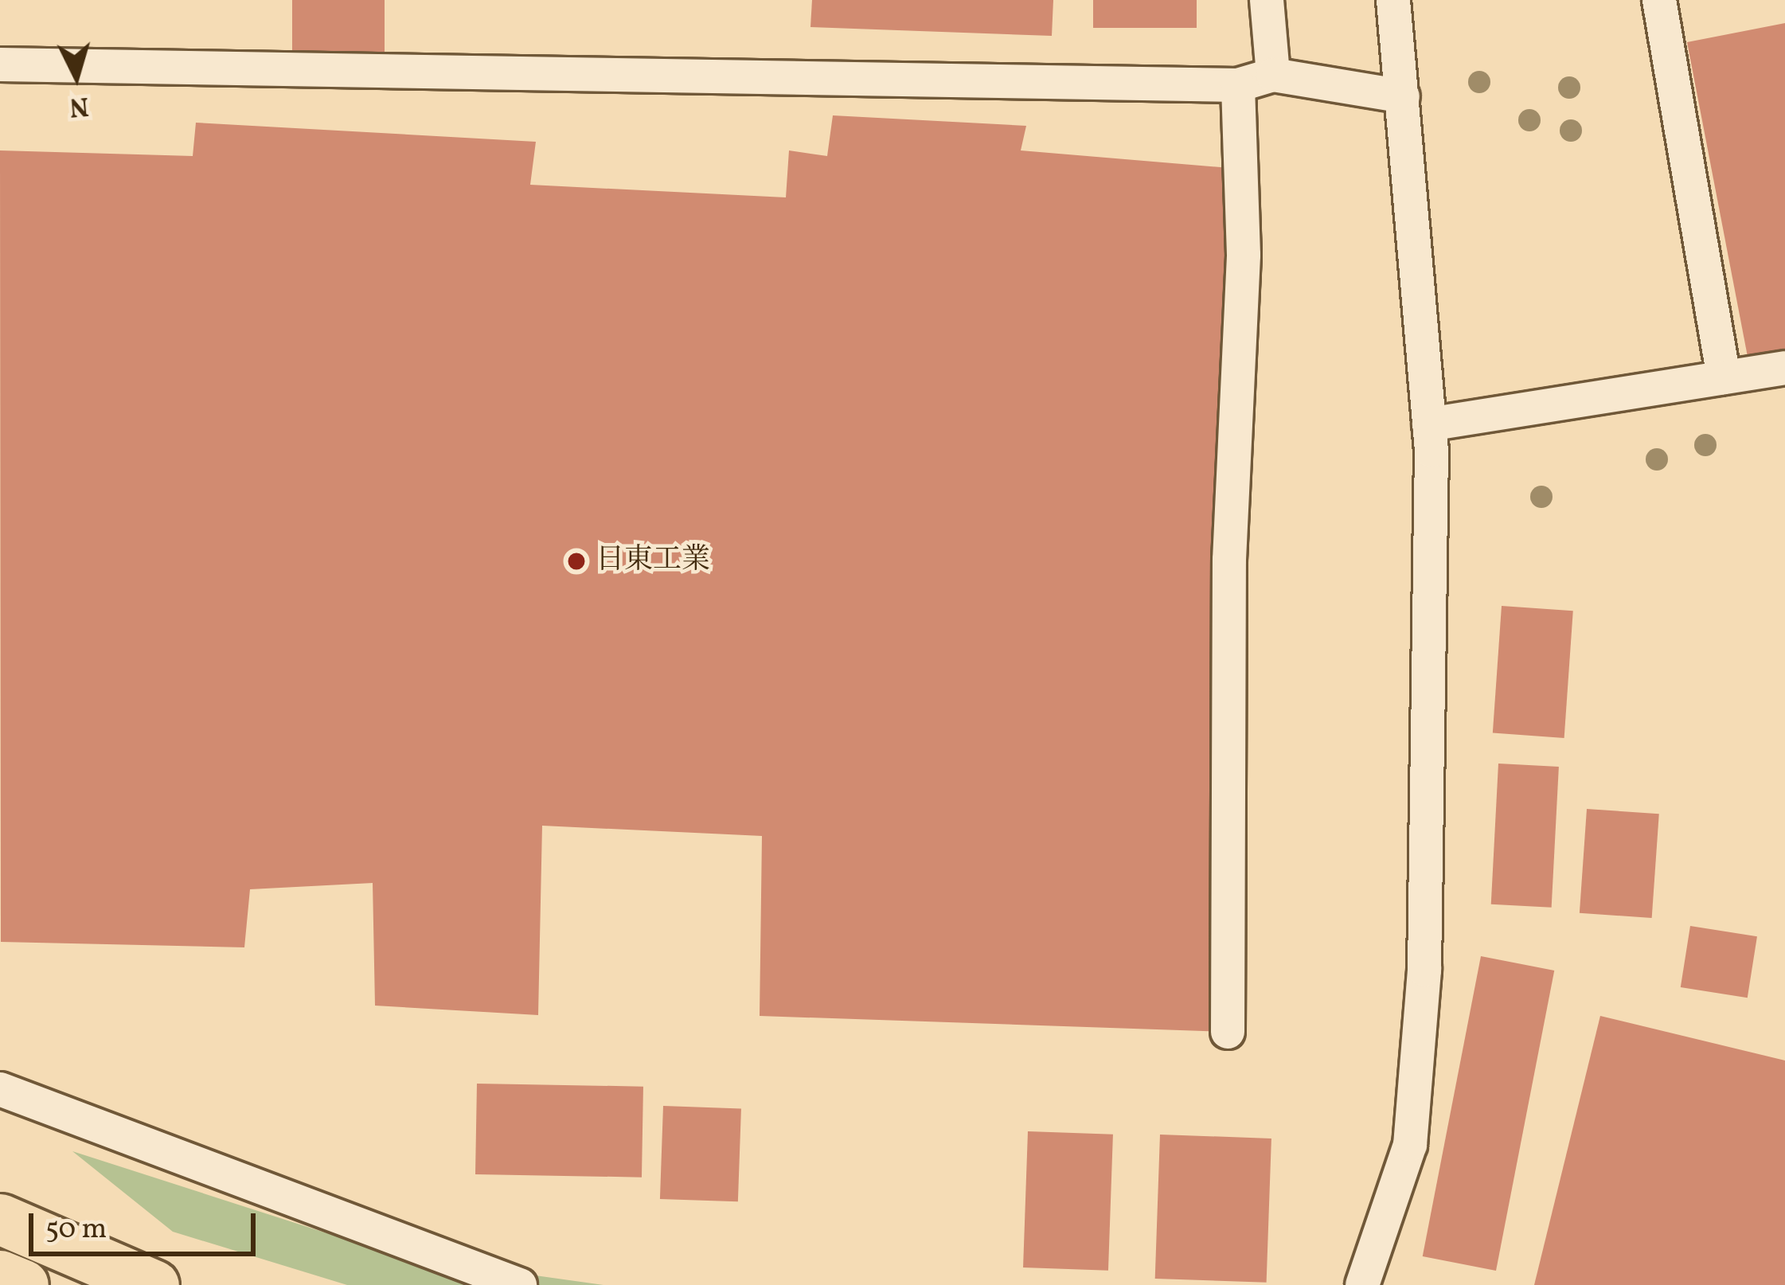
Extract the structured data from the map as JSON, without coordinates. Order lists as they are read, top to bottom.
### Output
{
  "places": ["日東工業"],
  "scale_bar": "50 m",
  "north": "bottom"
}
